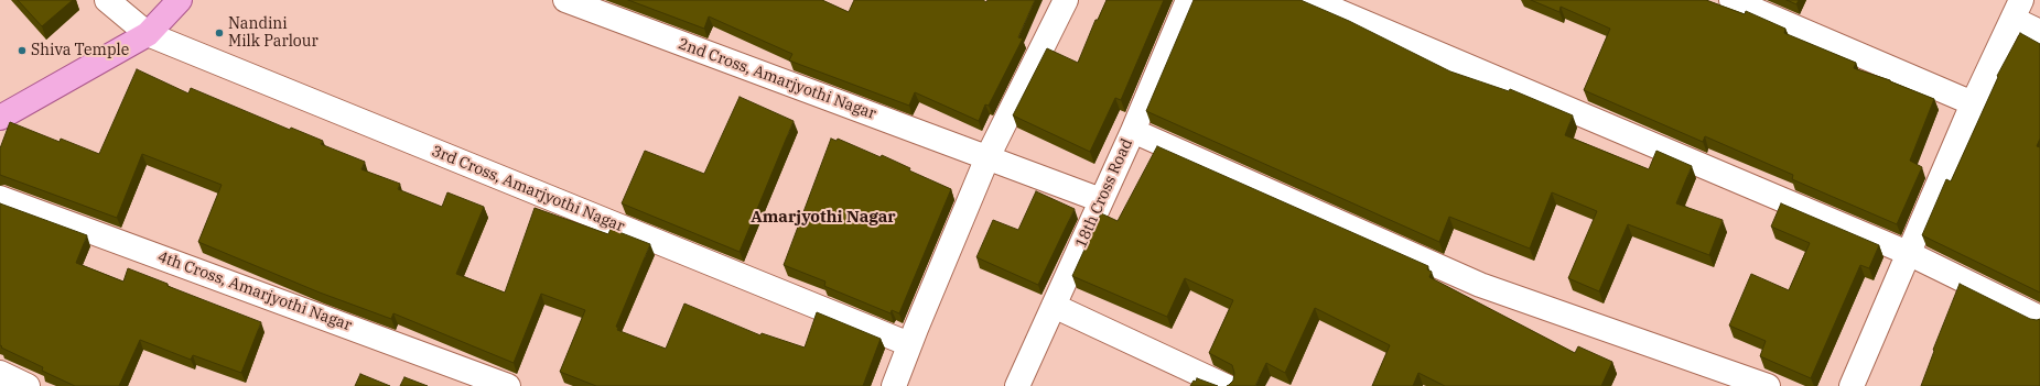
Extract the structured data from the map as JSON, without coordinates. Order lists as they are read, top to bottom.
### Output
{
  "streets": {
    "street": [
      "2nd Cross, Amarjyothi Nagar",
      "3rd Cross, Amarjyothi Nagar",
      "18th Cross Road",
      "4th Cross, Amarjyothi Nagar"
    ]
  },
  "crossings": [
    ["2nd Cross, Amarjyothi Nagar", "18th Cross Road"]
  ],
  "districts": ["Amarjyothi Nagar"],
  "places": ["Nandini Milk Parlour", "Shiva Temple"]
}
